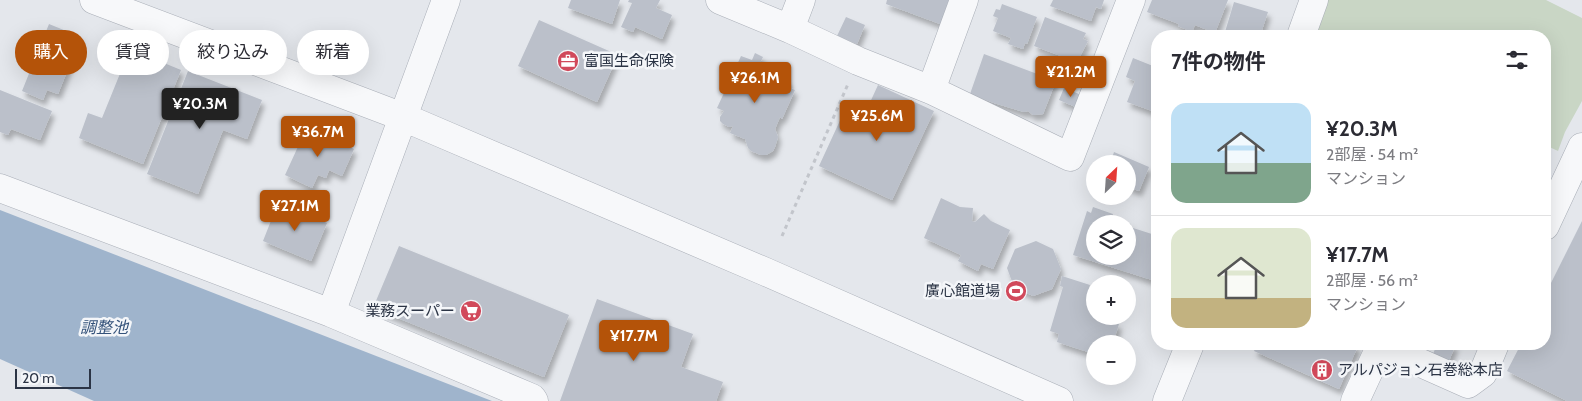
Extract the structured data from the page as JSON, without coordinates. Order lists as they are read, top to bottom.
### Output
{
  "water": ["調整池"],
  "places": {
    "office": ["富国生命保険"],
    "sports": ["廣心館道場"],
    "supermarket": ["業務スーパー"],
    "building": ["アルパジョン石巻総本店"]
  },
  "scale_bar": "20 m",
  "north": "top right",
  "page": {
    "chip": [
      "購入",
      "賃貸",
      "絞り込み",
      "新着"
    ],
    "heading": "7件の物件",
    "price": [
      "¥21.2M",
      "¥26.1M",
      "¥20.3M",
      "¥25.6M",
      "¥36.7M",
      "¥27.1M",
      "¥17.7M"
    ],
    "list": [
      {
        "name": "¥20.3M",
        "note": "2部屋 · 54 m² · マンション"
      },
      {
        "name": "¥17.7M",
        "note": "2部屋 · 56 m² · マンション"
      }
    ],
    "map_buttons": ["+", "−"],
    "scale": "20 m"
  }
}
